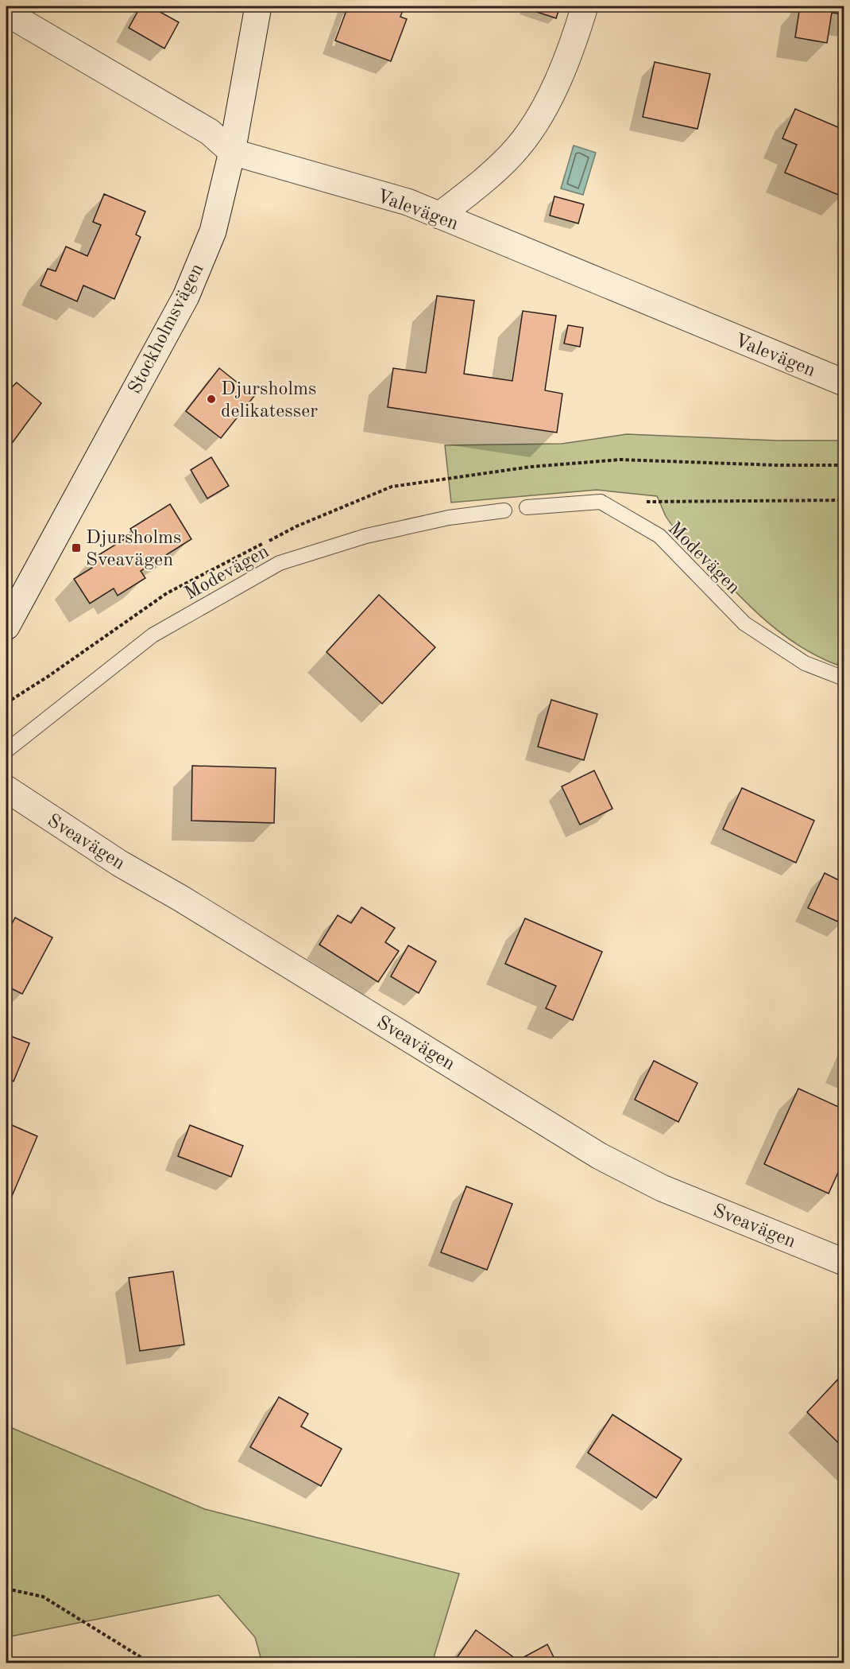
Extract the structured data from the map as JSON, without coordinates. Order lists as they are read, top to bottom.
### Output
{
  "streets": {
    "street": ["Valevägen", "Stockholmsvägen", "Sveavägen"],
    "lane": ["Modevägen"]
  },
  "crossings": [
    ["Valevägen", "Stockholmsvägen"]
  ],
  "places": {
    "other": ["Djursholms delikatesser"],
    "transit": ["Djursholms Sveavägen"]
  }
}
